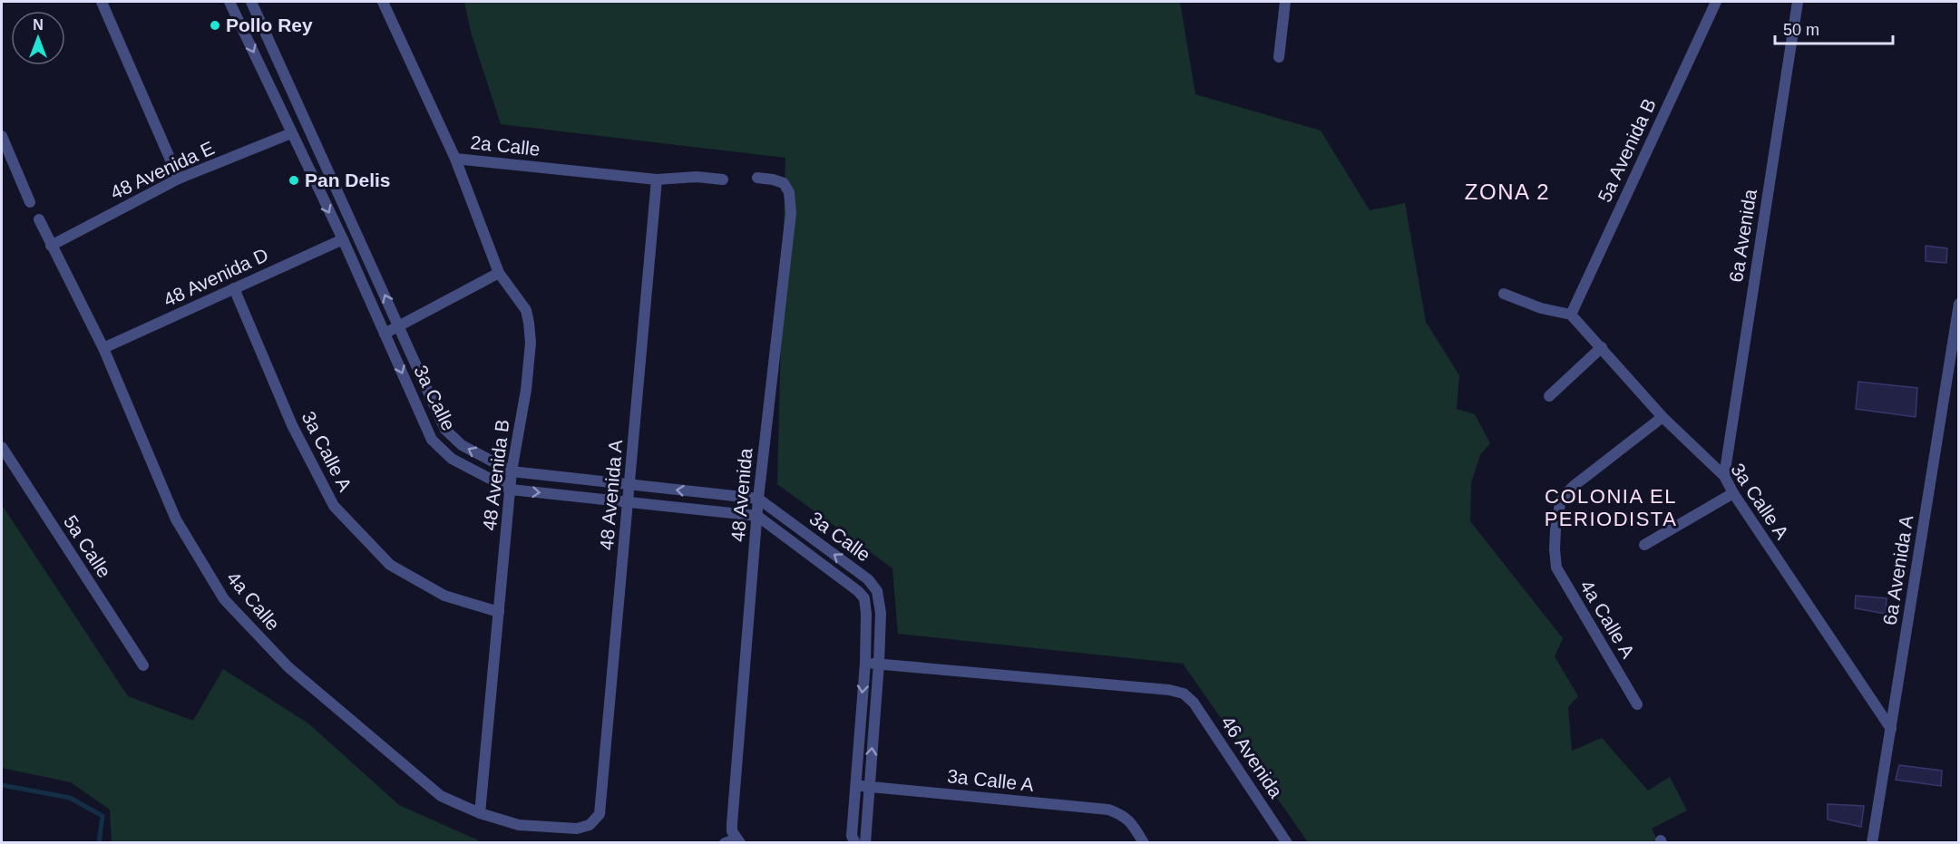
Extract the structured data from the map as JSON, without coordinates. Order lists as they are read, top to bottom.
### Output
{
  "streets": {
    "street": [
      "2a Calle",
      "5a Avenida B",
      "48 Avenida E",
      "6a Avenida",
      "48 Avenida D",
      "3a Calle",
      "3a Calle A",
      "48 Avenida B",
      "48 Avenida A",
      "48 Avenida",
      "5a Calle",
      "6a Avenida A",
      "4a Calle",
      "4a Calle A",
      "46 Avenida"
    ]
  },
  "crossings": [
    ["2a Calle", "48 Avenida B"],
    ["2a Calle", "48 Avenida A"],
    ["5a Avenida B", "3a Calle A"],
    ["48 Avenida E", "3a Calle"],
    ["48 Avenida E", "4a Calle"],
    ["6a Avenida", "3a Calle A"],
    ["48 Avenida D", "3a Calle"],
    ["48 Avenida D", "3a Calle A"],
    ["48 Avenida D", "4a Calle"],
    ["3a Calle", "3a Calle A"],
    ["3a Calle", "48 Avenida B"],
    ["3a Calle", "48 Avenida A"],
    ["3a Calle", "48 Avenida"],
    ["3a Calle", "46 Avenida"],
    ["3a Calle A", "48 Avenida B"],
    ["3a Calle A", "6a Avenida A"],
    ["3a Calle A", "4a Calle A"],
    ["48 Avenida B", "4a Calle"],
    ["48 Avenida A", "4a Calle"]
  ],
  "districts": ["ZONA 2", "COLONIA EL PERIODISTA"],
  "places": ["Pollo Rey", "Pan Delis"],
  "scale_bar": "50 m",
  "north": "top"
}
